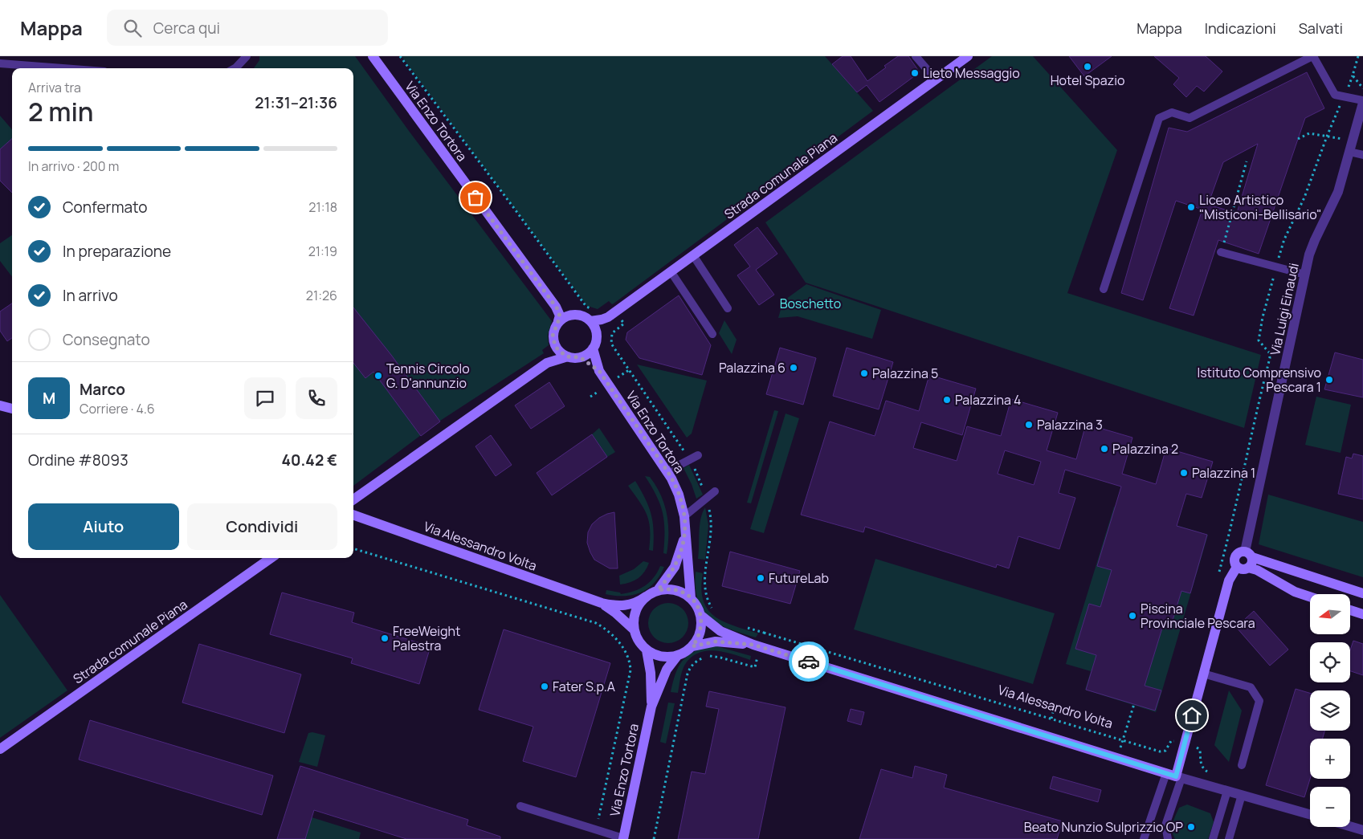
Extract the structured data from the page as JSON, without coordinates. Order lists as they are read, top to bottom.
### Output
{
  "streets": {
    "street": [
      "Via Enzo Tortora",
      "Strada comunale Piana",
      "Via Luigi Einaudi",
      "Via Alessandro Volta"
    ]
  },
  "crossings": [
    ["Via Enzo Tortora", "Strada comunale Piana"],
    ["Via Enzo Tortora", "Via Alessandro Volta"]
  ],
  "parks": ["Boschetto"],
  "places": [
    "Hotel Spazio",
    "Lieto Messaggio",
    "Liceo Artistico \"Misticoni-Bellisario\"",
    "Palazzina 6",
    "Palazzina 5",
    "Tennis Circolo G. D'annunzio",
    "Istituto Comprensivo Pescara 1",
    "Palazzina 4",
    "Palazzina 3",
    "Palazzina 2",
    "Palazzina 1",
    "FutureLab",
    "Piscina Provinciale Pescara",
    "FreeWeight Palestra",
    "Fater S.p.A",
    "Beato Nunzio Sulprizzio OP"
  ],
  "north": "left",
  "page": {
    "header": "Mappa",
    "search": "Cerca qui",
    "nav": ["Mappa", "Indicazioni", "Salvati"],
    "heading": ["2 min", "Arriva tra", "21:31–21:36"],
    "panel": [
      "Marco",
      "Corriere · 4.6",
      "Ordine #8093",
      "40.42 €"
    ],
    "bar": "In arrivo · 200 m",
    "list": [
      ["Confermato", "21:18"],
      ["In preparazione", "21:19"],
      ["In arrivo", "21:26"],
      "Consegnato"
    ],
    "round": "M",
    "buttons": ["Aiuto", "Condividi"],
    "map_buttons": ["+", "−"]
  }
}
